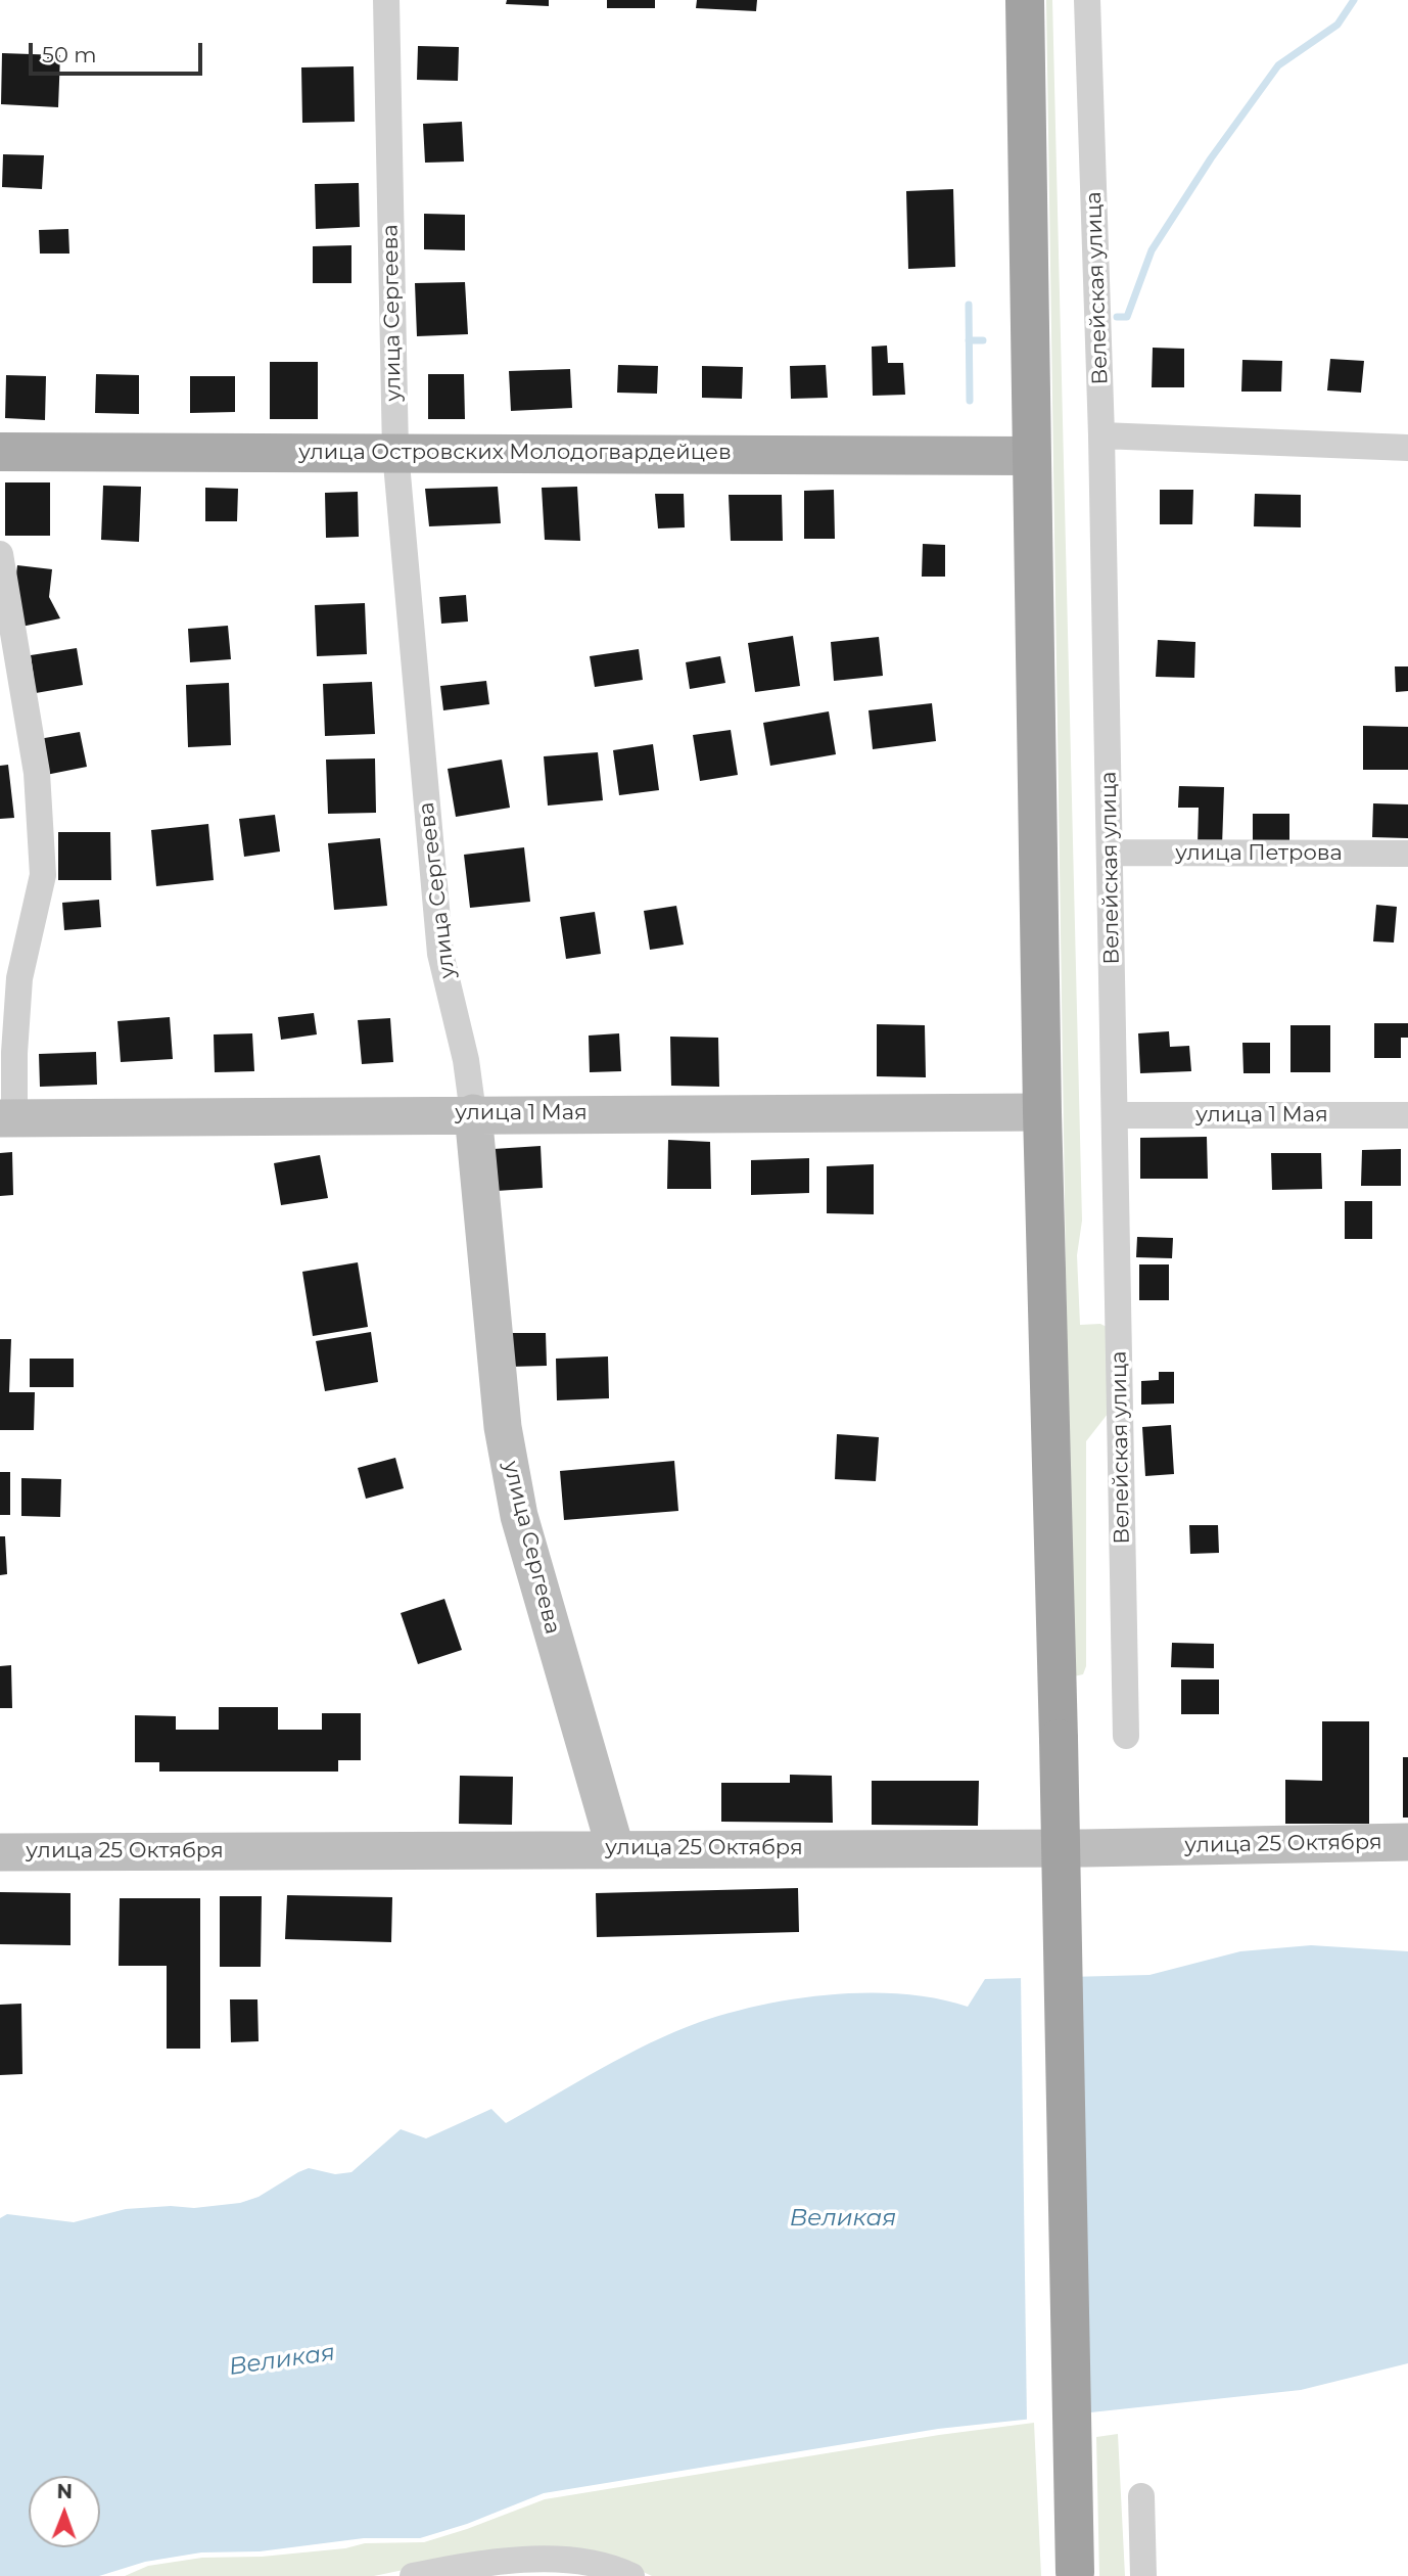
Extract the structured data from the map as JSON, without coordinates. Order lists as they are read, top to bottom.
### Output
{
  "streets": {
    "main road": [
      "улица Сергеева",
      "улица Островских Молодогвардейцев",
      "улица 1 Мая",
      "улица 25 Октября"
    ],
    "street": ["Велейская улица", "улица Петрова"]
  },
  "crossings": [
    ["Велейская улица", "улица Петрова"],
    ["Велейская улица", "улица 1 Мая"],
    ["улица Сергеева", "улица Островских Молодогвардейцев"],
    ["улица Сергеева", "улица 1 Мая"],
    ["улица Сергеева", "улица 25 Октября"]
  ],
  "water": ["Великая"],
  "scale_bar": "50 m",
  "north": "top"
}
